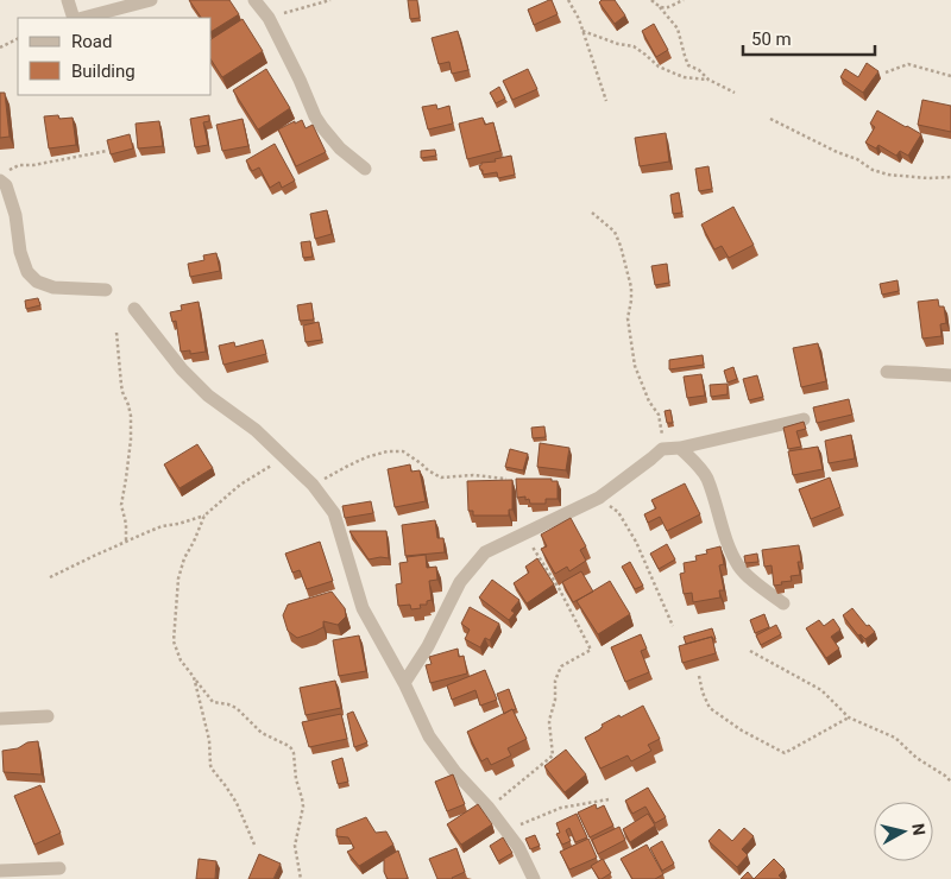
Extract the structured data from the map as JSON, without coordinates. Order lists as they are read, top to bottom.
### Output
{
  "legend": ["Road", "Building"],
  "scale_bar": "50 m",
  "north": "right"
}
